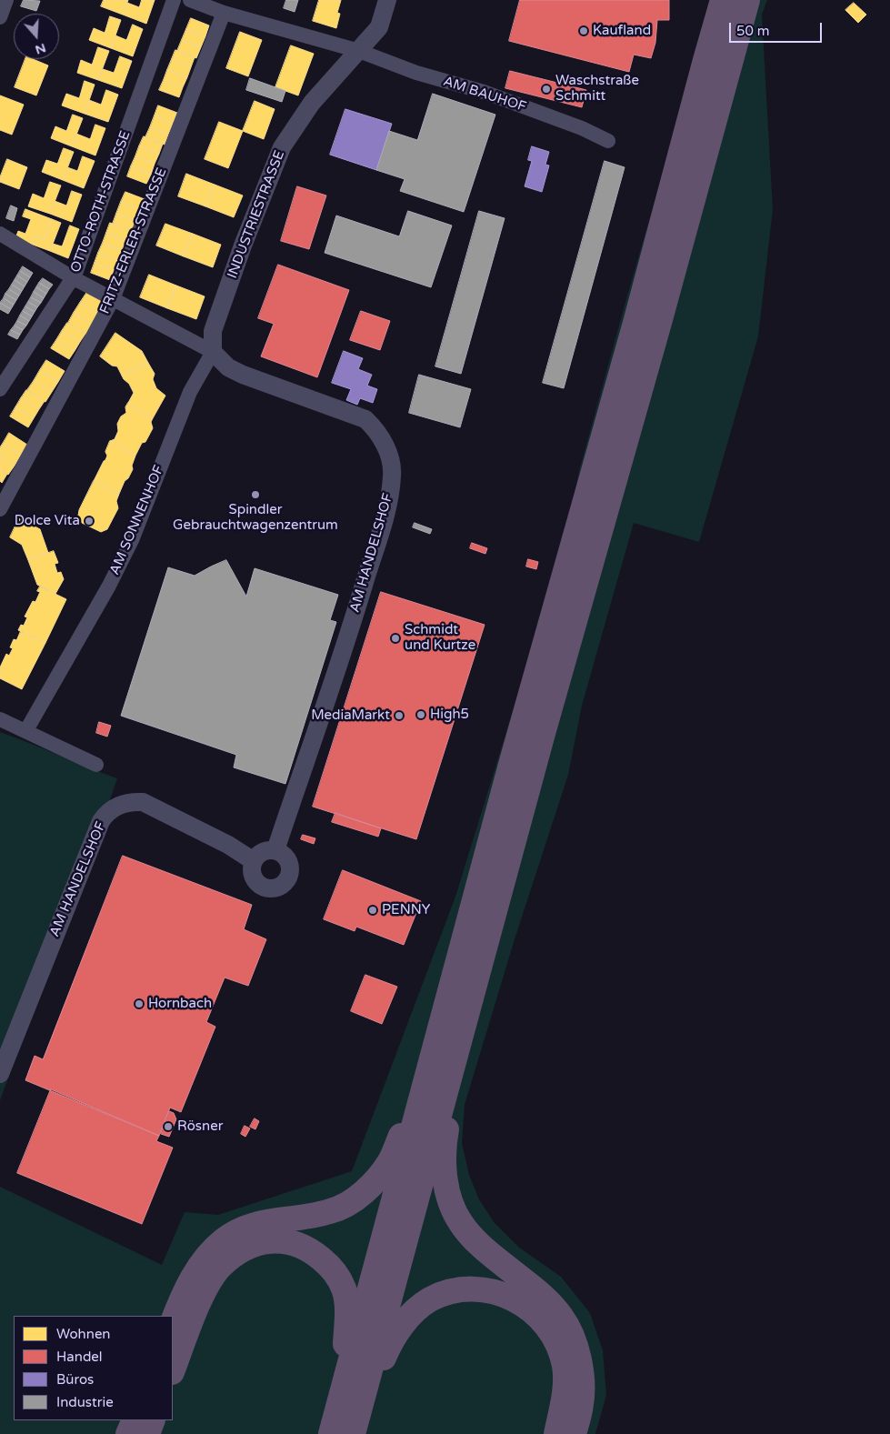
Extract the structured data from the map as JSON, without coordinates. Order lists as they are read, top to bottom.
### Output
{
  "streets": {
    "street": [
      "AM BAUHOF",
      "OTTO-ROTH-STRASSE",
      "INDUSTRIESTRASSE",
      "FRITZ-ERLER-STRASSE",
      "AM SONNENHOF",
      "AM HANDELSHOF"
    ]
  },
  "crossings": [
    ["AM BAUHOF", "INDUSTRIESTRASSE"],
    ["AM BAUHOF", "FRITZ-ERLER-STRASSE"],
    ["INDUSTRIESTRASSE", "AM SONNENHOF"],
    ["INDUSTRIESTRASSE", "AM HANDELSHOF"],
    ["AM SONNENHOF", "AM HANDELSHOF"]
  ],
  "places": [
    "Kaufland",
    "Waschstraße Schmitt",
    "Spindler Gebrauchtwagenzentrum",
    "Dolce Vita",
    "Schmidt und Kurtze",
    "High5",
    "MediaMarkt",
    "PENNY",
    "Hornbach",
    "Rösner"
  ],
  "legend": [
    "Wohnen",
    "Handel",
    "Büros",
    "Industrie"
  ],
  "scale_bar": "50 m",
  "north": "bottom"
}
